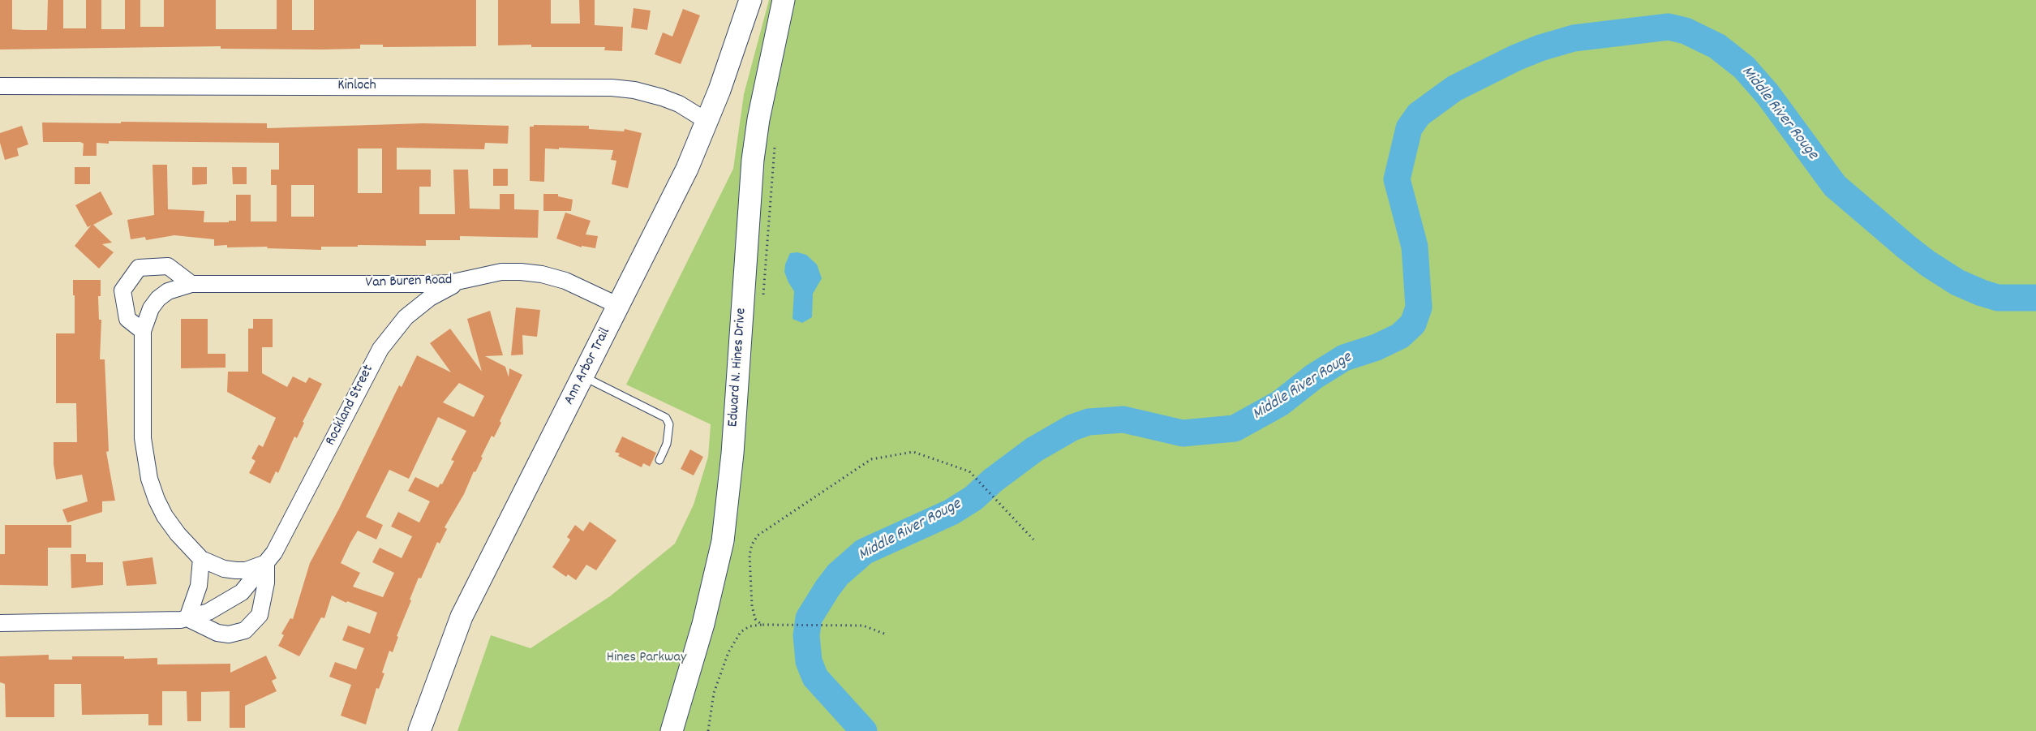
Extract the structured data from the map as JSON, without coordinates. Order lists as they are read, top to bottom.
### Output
{
  "streets": {
    "street": [
      "Kinloch",
      "Van Buren Road",
      "Ann Arbor Trail",
      "Edward N. Hines Drive",
      "Rockland Street"
    ]
  },
  "crossings": [
    ["Kinloch", "Ann Arbor Trail"],
    ["Van Buren Road", "Ann Arbor Trail"],
    ["Van Buren Road", "Rockland Street"]
  ],
  "water": ["Middle River Rouge"],
  "parks": ["Hines Parkway"]
}
